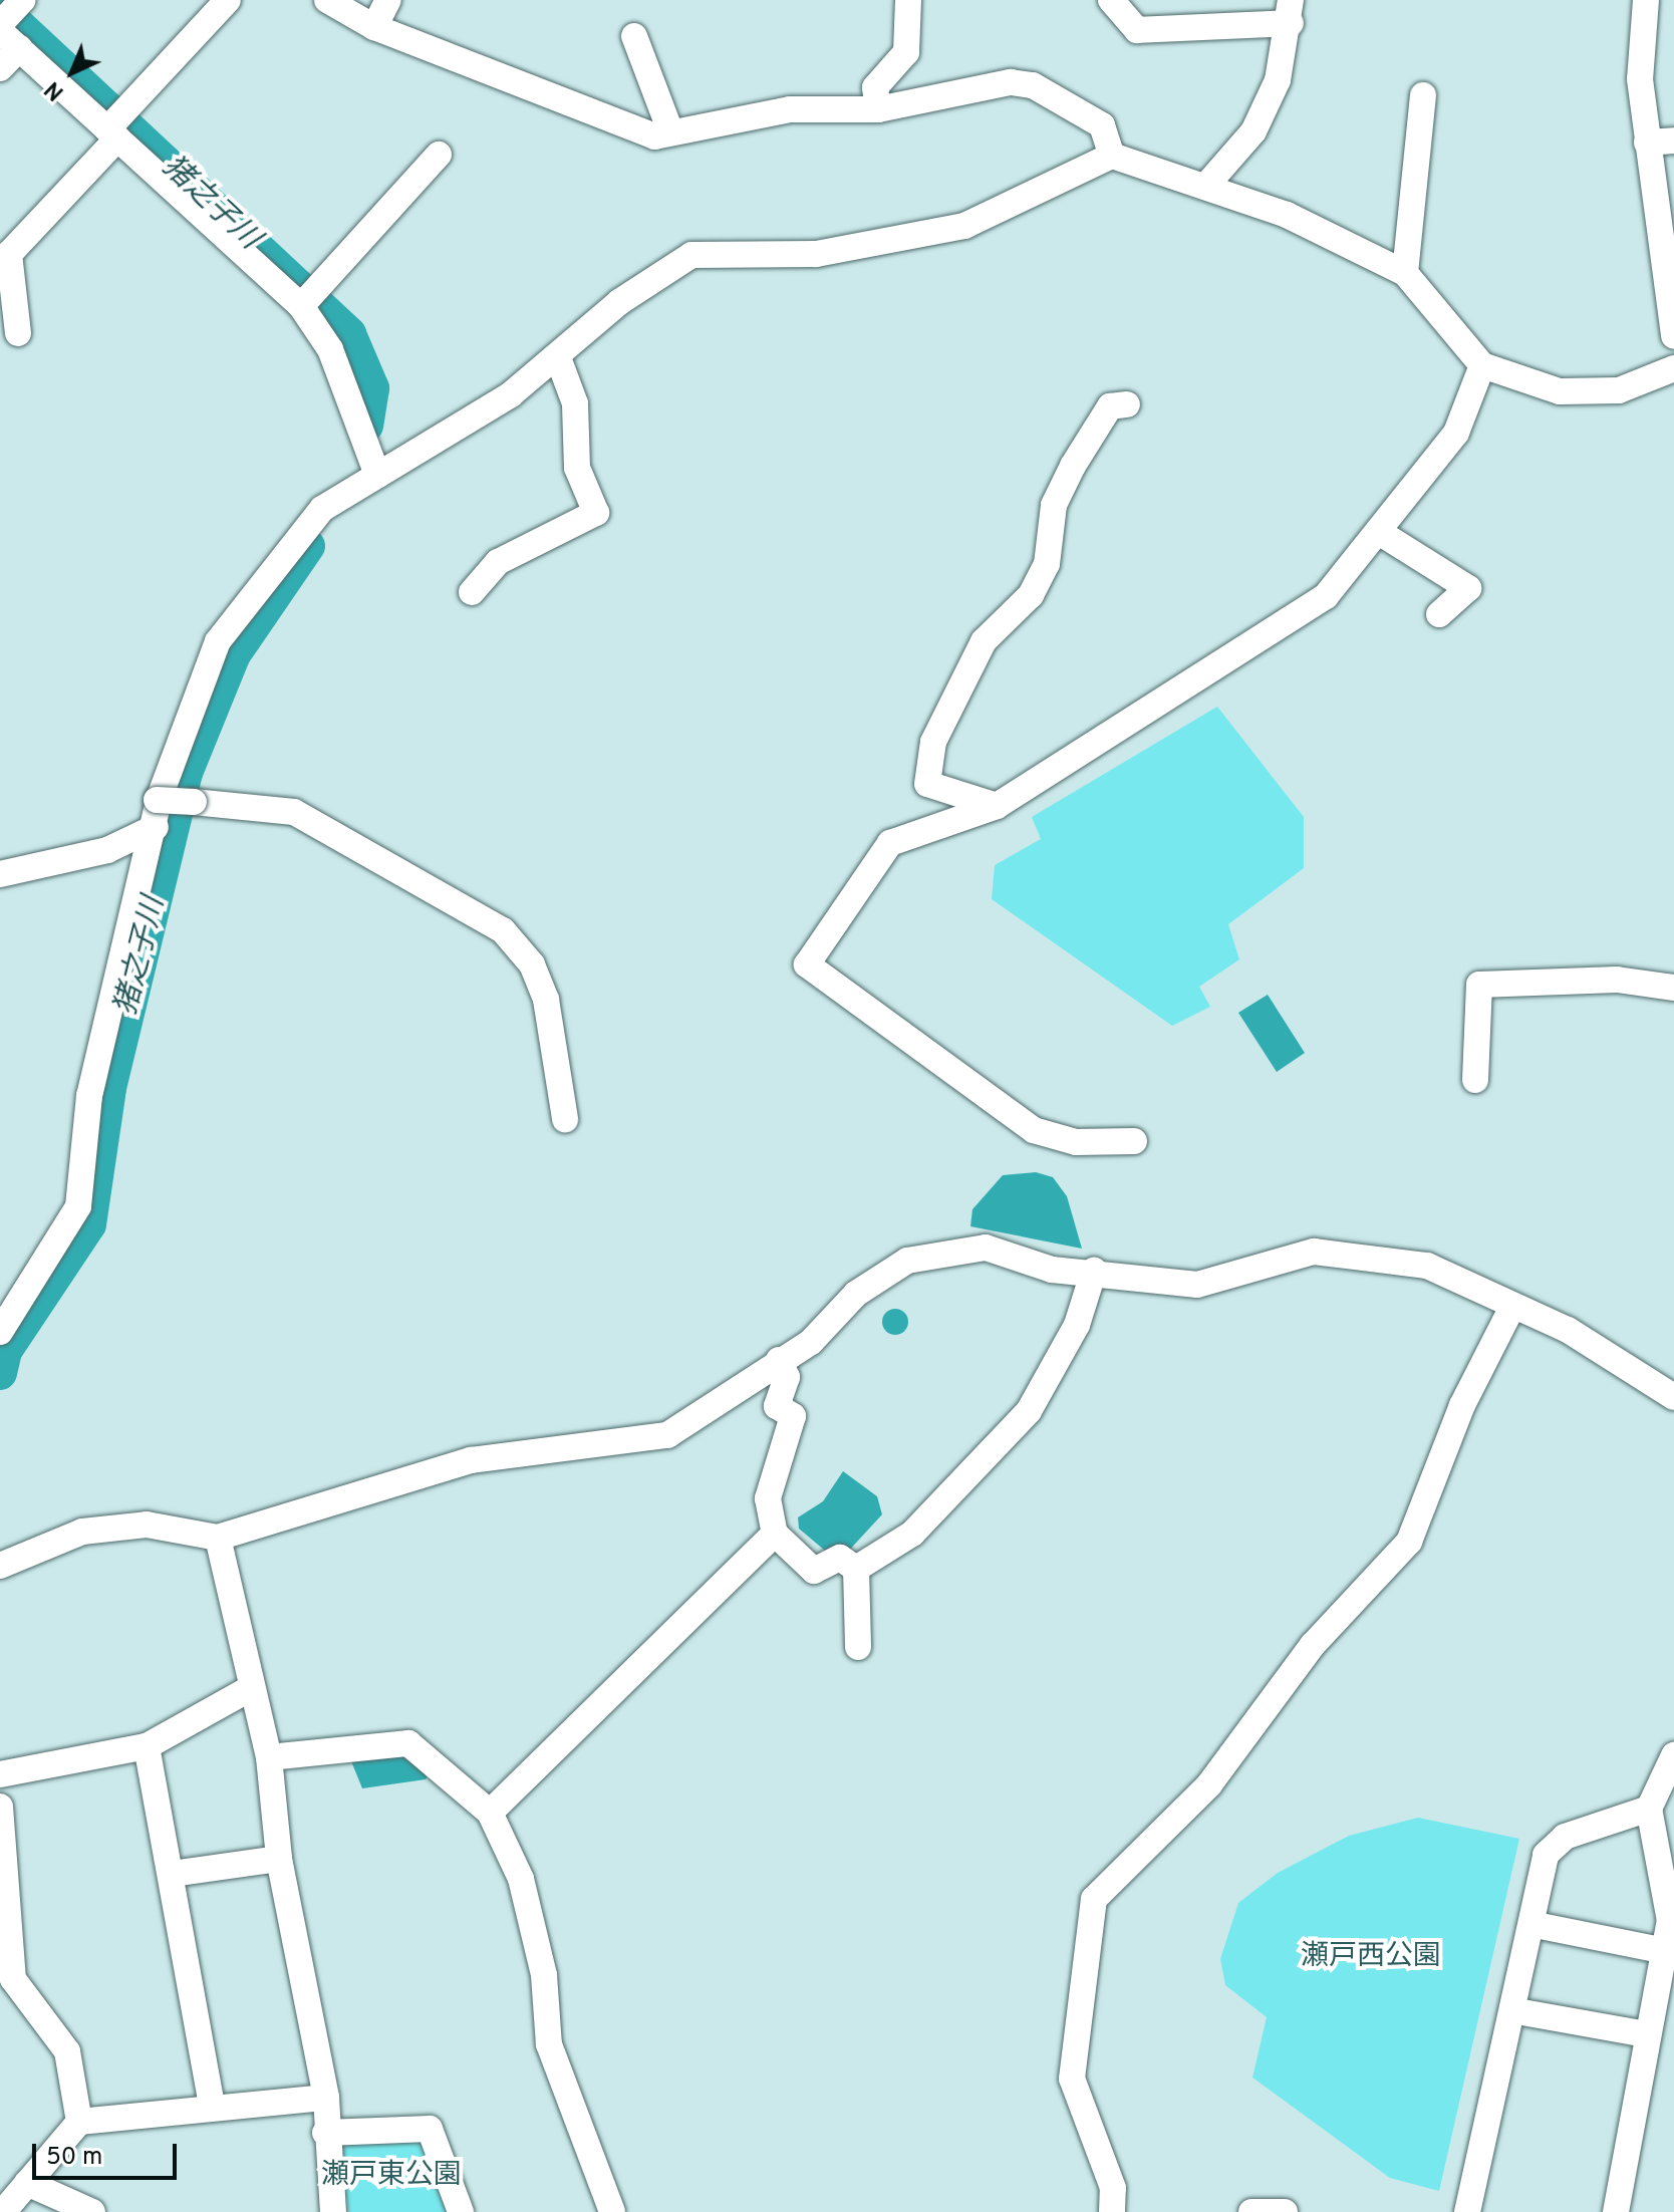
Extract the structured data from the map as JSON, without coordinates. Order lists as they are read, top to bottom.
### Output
{
  "water": ["猪之子川"],
  "parks": ["瀬戸西公園", "瀬戸東公園"],
  "scale_bar": "50 m",
  "north": "bottom left"
}
